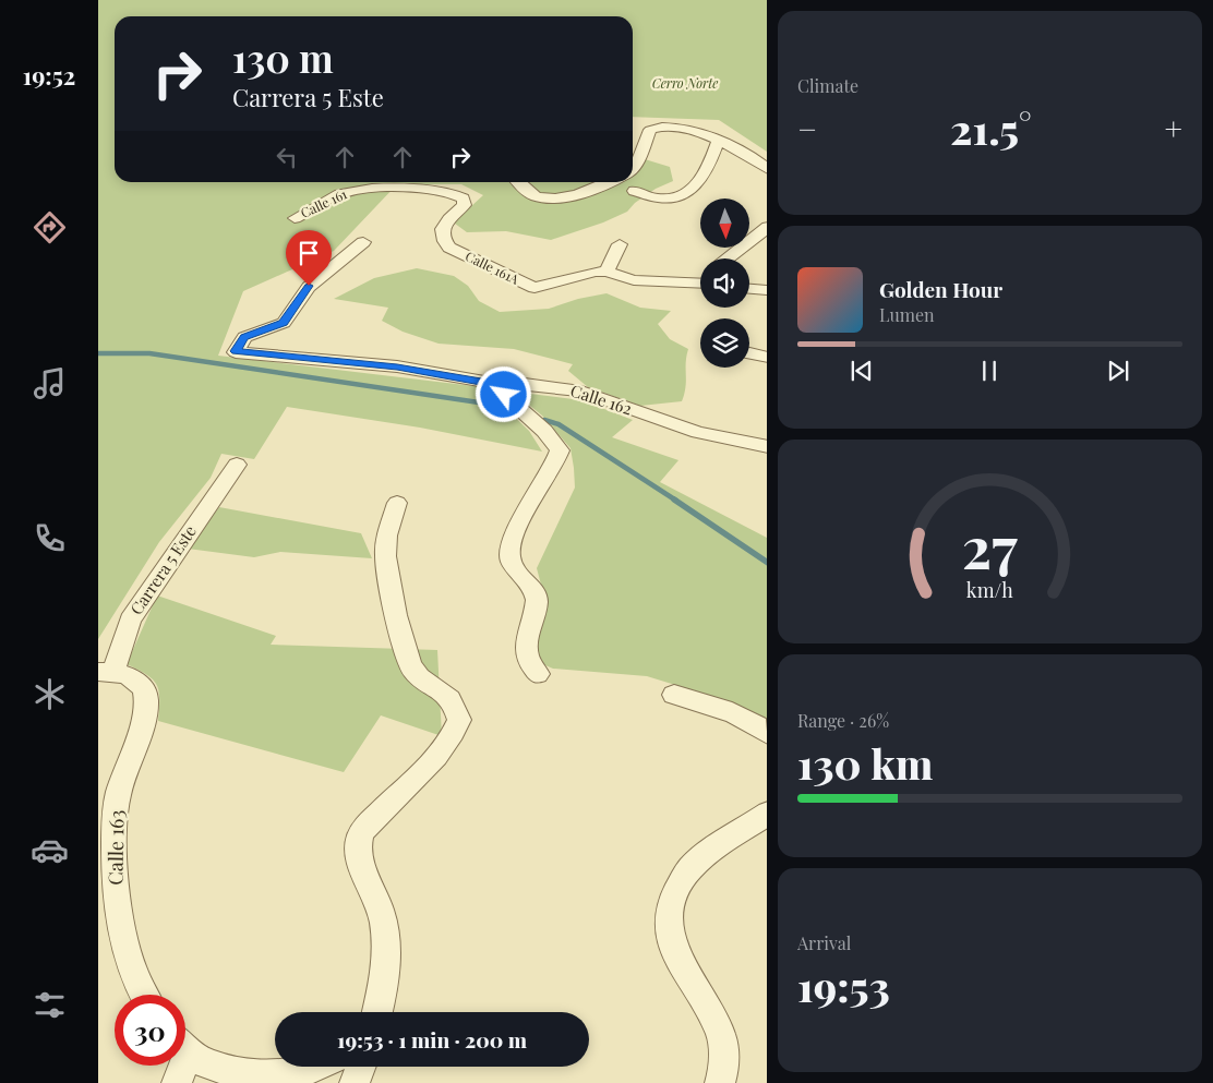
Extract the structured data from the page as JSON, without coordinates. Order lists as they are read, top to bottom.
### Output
{
  "streets": {
    "street": [
      "Calle 161",
      "Calle 161A",
      "Calle 162",
      "Carrera 5 Este",
      "Calle 163"
    ]
  },
  "crossings": [
    ["Carrera 5 Este", "Calle 163"]
  ],
  "parks": ["Cerro Norte"],
  "north": "bottom",
  "page": {
    "tabs": "19:52",
    "tile": [
      "Climate",
      ["Range · 26%", "130 km"],
      ["Arrival", "19:53"]
    ],
    "turn": ["130 m", "Carrera 5 Este"],
    "heat": ["−", "21.5°", "+"],
    "song": ["Golden Hour", "Lumen"],
    "limit": "30",
    "trip": "19:53 · 1 min · 200 m",
    "gauge": ["27", "km/h"]
  }
}
